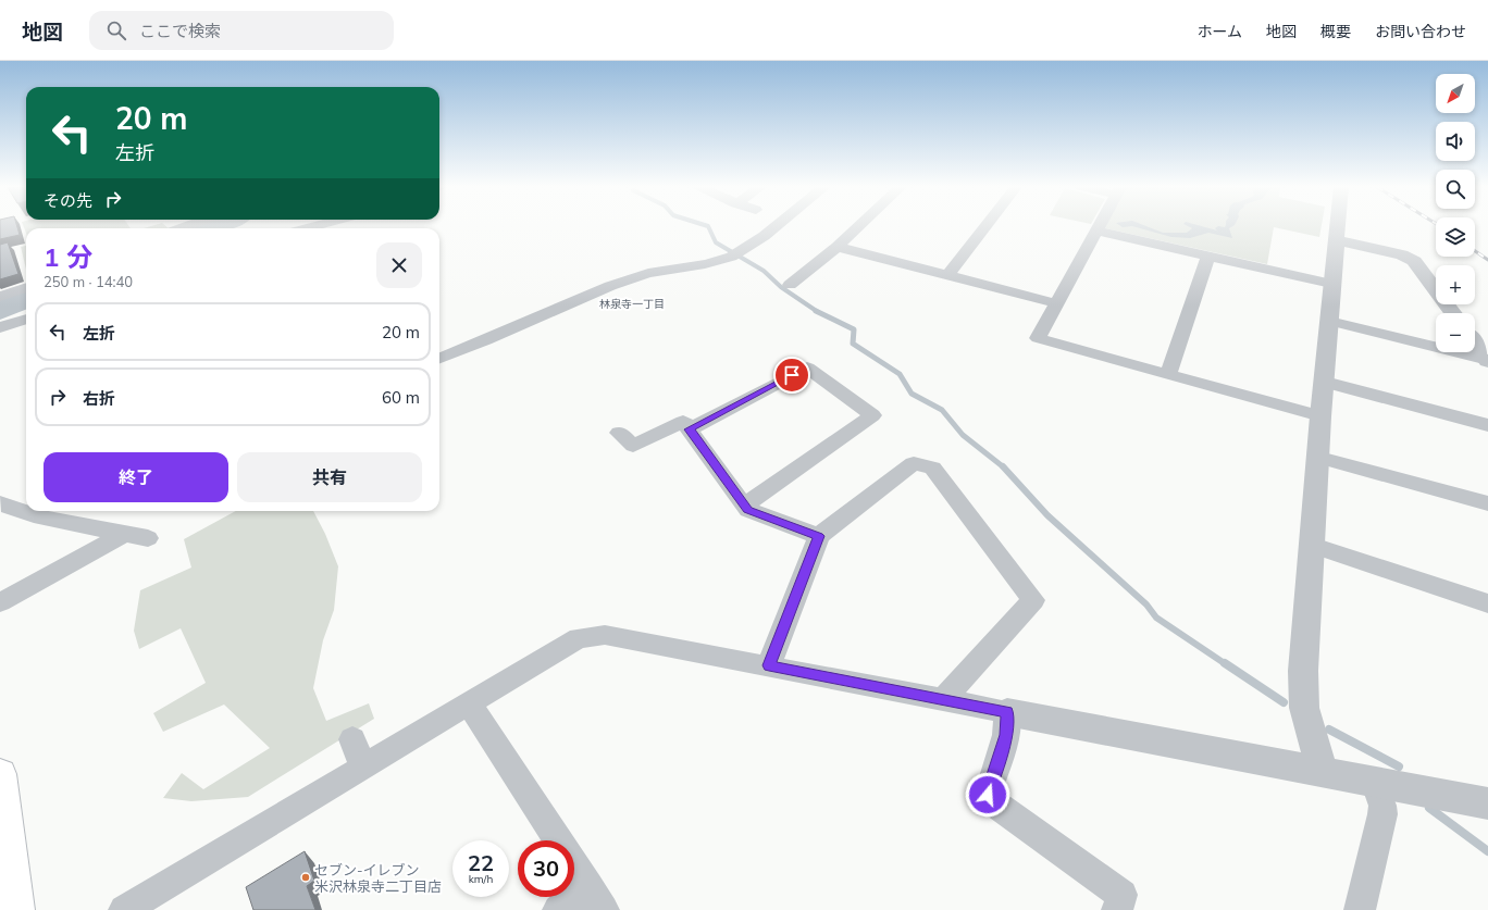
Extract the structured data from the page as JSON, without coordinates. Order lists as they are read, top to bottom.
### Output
{
  "districts": ["林泉寺一丁目"],
  "places": ["セブン-イレブン 米沢林泉寺二丁目店"],
  "north": "bottom left",
  "page": {
    "header": "地図",
    "search": "ここで検索",
    "nav": [
      "ホーム",
      "地図",
      "概要",
      "お問い合わせ"
    ],
    "map_buttons": ["+", "−"],
    "turn": ["20 m", "左折"],
    "then": "その先",
    "heading": ["1 分", "250 m · 14:40"],
    "list": [
      {
        "name": "左折",
        "value": "20 m"
      },
      {
        "name": "右折",
        "value": "60 m"
      }
    ],
    "buttons": ["終了", "共有"],
    "speed": "22 km/h",
    "limit": "30"
  }
}
